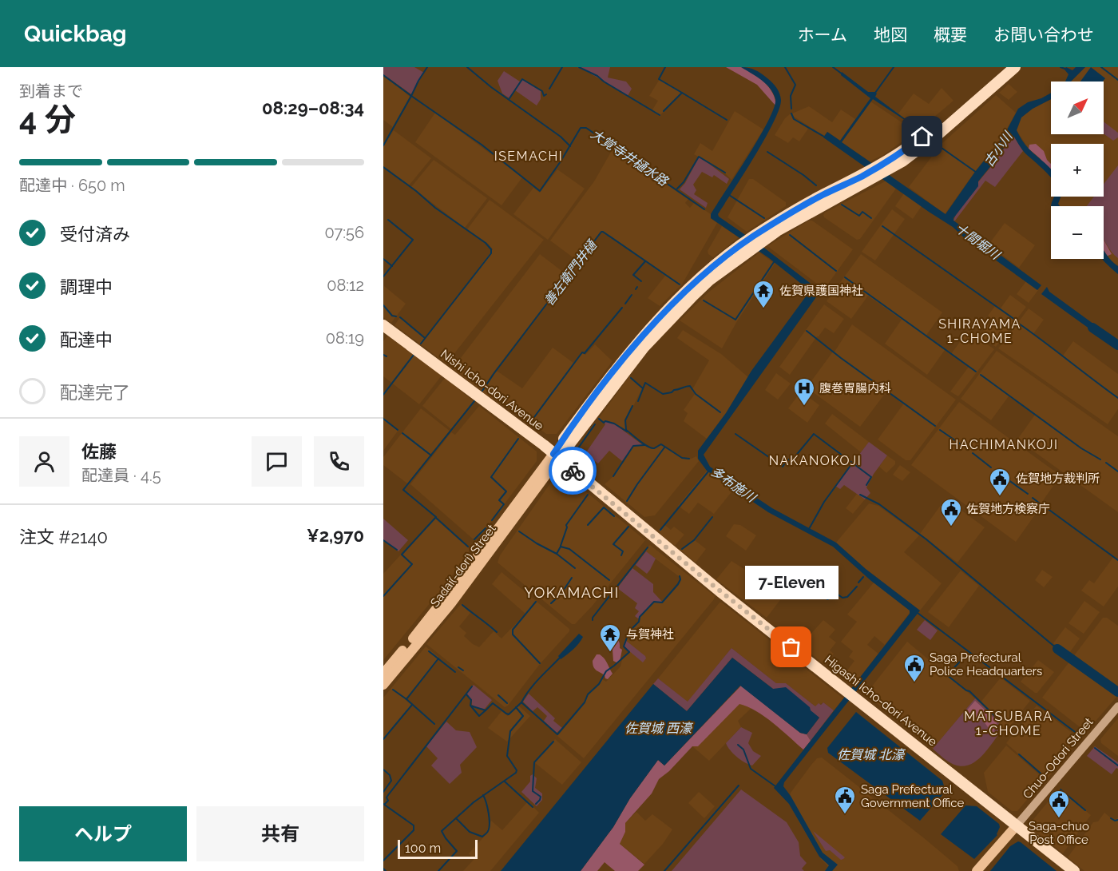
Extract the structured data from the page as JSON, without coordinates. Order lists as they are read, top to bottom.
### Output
{
  "streets": {
    "highway": ["Nishi Icho-dori Avenue", "Higashi Icho-dori Avenue"],
    "main road": ["Sadai(-dori) Street", "Chuo-Odori Street"]
  },
  "crossings": [
    ["Nishi Icho-dori Avenue", "Sadai(-dori) Street"],
    ["Nishi Icho-dori Avenue", "Higashi Icho-dori Avenue"],
    ["Higashi Icho-dori Avenue", "Chuo-Odori Street"]
  ],
  "districts": [
    "ISEMACHI",
    "SHIRAYAMA 1-CHOME",
    "HACHIMANKOJI",
    "NAKANOKOJI",
    "YOKAMACHI",
    "MATSUBARA 1-CHOME"
  ],
  "water": [
    "古小川",
    "大覚寺井樋水路",
    "十間堀川",
    "善左衛門井樋",
    "多布施川",
    "佐賀城 西濠",
    "佐賀城 北濠"
  ],
  "places": {
    "temple": ["佐賀県護国神社", "与賀神社"],
    "hospital": ["腹巻胃腸内科"],
    "public building": [
      "佐賀地方裁判所",
      "佐賀地方検察庁",
      "Saga Prefectural Police Headquarters",
      "Saga Prefectural Government Office",
      "Saga-chuo Post Office"
    ],
    "other": ["7-Eleven"]
  },
  "scale_bar": "100 m",
  "north": "top right",
  "page": {
    "header": "Quickbag",
    "nav": [
      "ホーム",
      "地図",
      "概要",
      "お問い合わせ"
    ],
    "heading": ["4 分", "到着まで", "08:29–08:34"],
    "panel": [
      "佐藤",
      "配達員 · 4.5",
      "注文 #2140",
      "¥2,970"
    ],
    "map_buttons": ["+", "−"],
    "bar": "配達中 · 650 m",
    "list": [
      ["受付済み", "07:56"],
      ["調理中", "08:12"],
      ["配達中", "08:19"],
      "配達完了"
    ],
    "bubble": "7-Eleven",
    "buttons": ["ヘルプ", "共有"],
    "scale": "100 m"
  }
}
